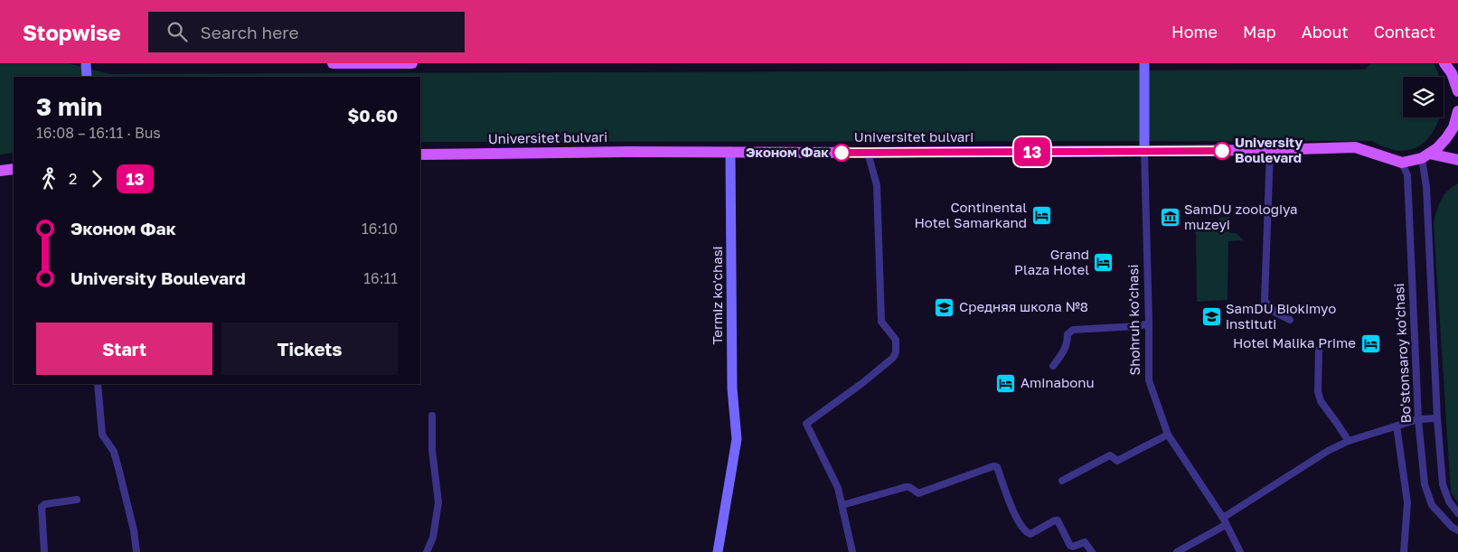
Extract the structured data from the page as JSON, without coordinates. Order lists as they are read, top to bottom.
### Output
{
  "streets": {
    "main road": ["Universitet bulvari", "Termiz ko'chasi", "Shohruh ko'chasi"],
    "street": ["Bo'stonsaroy ko'chasi"]
  },
  "crossings": [
    ["Universitet bulvari", "Termiz ko'chasi"],
    ["Universitet bulvari", "Shohruh ko'chasi"],
    ["Universitet bulvari", "Bo'stonsaroy ko'chasi"]
  ],
  "places": {
    "other": ["University Boulevard", "Эконом Фак"],
    "hotel": [
      "Continental Hotel Samarkand",
      "Grand Plaza Hotel",
      "Hotel Malika Prime",
      "Aminabonu"
    ],
    "museum": ["SamDU zoologiya muzeyi"],
    "school or university": ["Средняя школа №8", "SamDU Biokimyo instituti"]
  },
  "lines": ["bus line 13"],
  "page": {
    "header": "Stopwise",
    "search": "Search here",
    "nav": [
      "Home",
      "Map",
      "About",
      "Contact"
    ],
    "on_map": "13",
    "heading": ["3 min", "16:08 – 16:11 · Bus", "$0.60"],
    "legs": ["2", "13"],
    "list": [
      {
        "name": "Эконом Фак",
        "value": "16:10"
      },
      {
        "name": "University Boulevard",
        "value": "16:11"
      }
    ],
    "buttons": ["Start", "Tickets"]
  }
}
